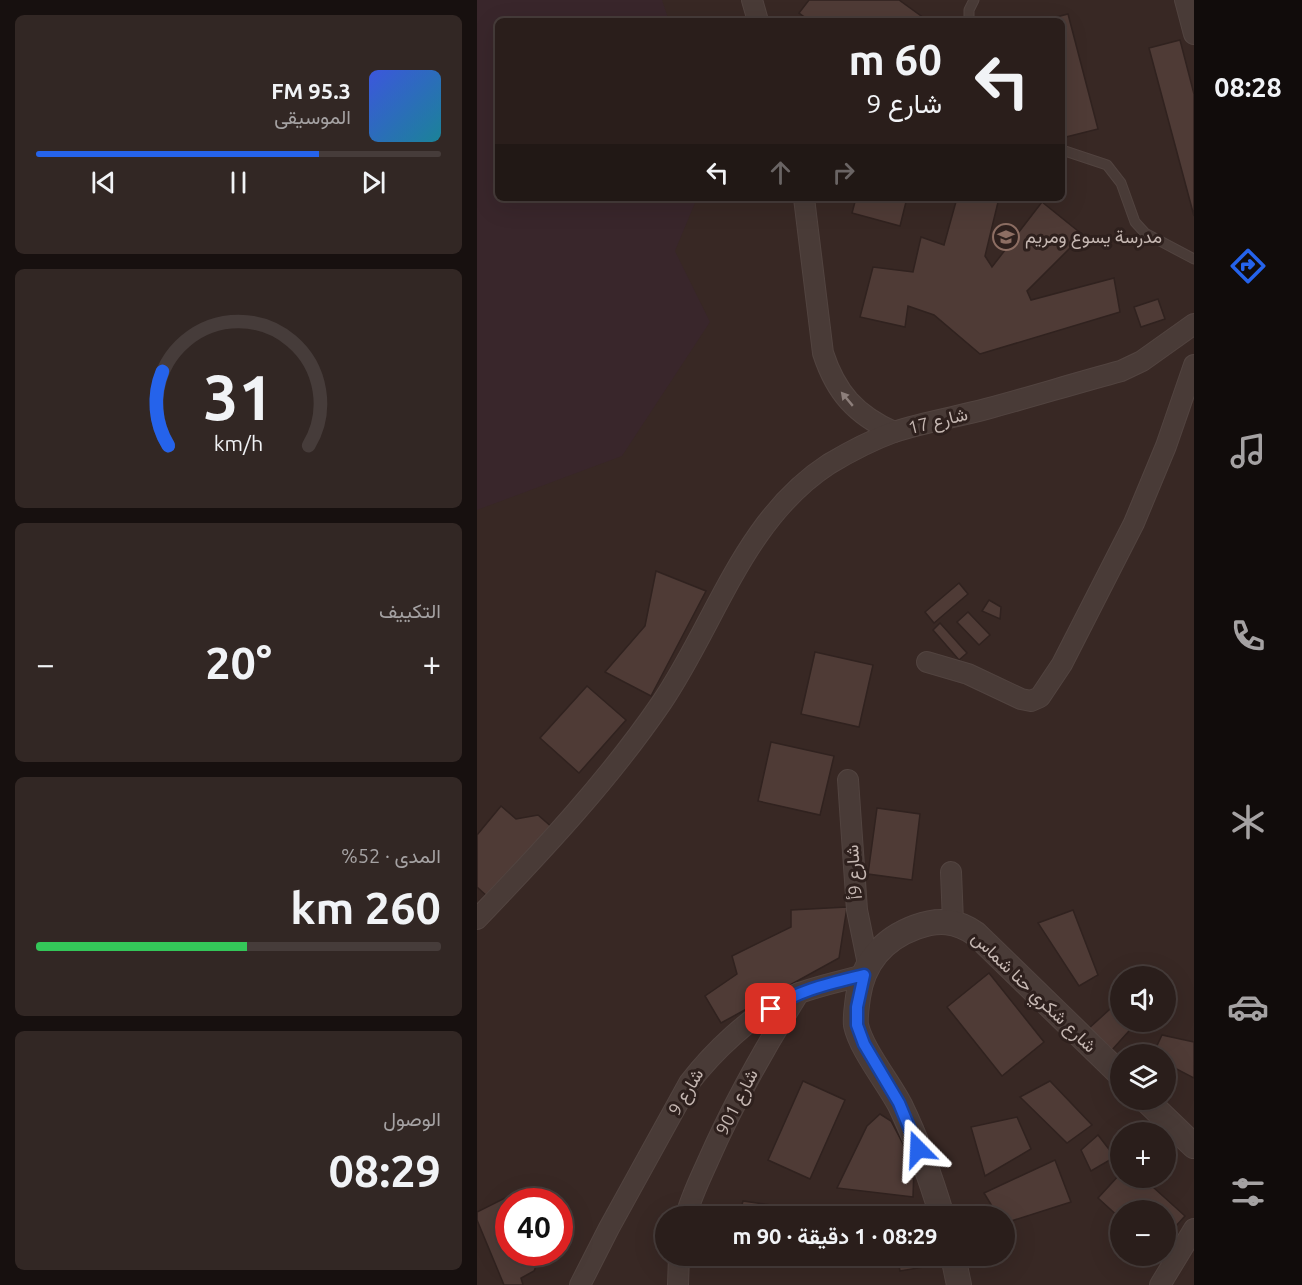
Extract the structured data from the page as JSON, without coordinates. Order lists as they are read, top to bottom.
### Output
{
  "streets": {
    "street": [
      "شارع 17",
      "شارع 9أ",
      "شارع شكري حنا شماس",
      "شارع 9",
      "شارع 901"
    ]
  },
  "crossings": [
    ["شارع 9أ", "شارع شكري حنا شماس"],
    ["شارع 9أ", "شارع 9"],
    ["شارع شكري حنا شماس", "شارع 9"],
    ["شارع 9", "شارع 901"]
  ],
  "one_way": ["شارع 17"],
  "places": {
    "school or university": ["مدرسة يسوع ومريم"]
  },
  "page": {
    "tabs": "08:28",
    "turn": ["60 m", "شارع 9"],
    "song": ["95.3 FM", "الموسيقى"],
    "tile": [
      "التكييف",
      ["المدى · 52%", "260 km"],
      ["الوصول", "08:29"]
    ],
    "heat": ["−", "20°", "+"],
    "map_buttons": ["+", "−"],
    "limit": "40",
    "trip": "08:29 · 1 دقيقة · 90 m",
    "gauge": ["31", "km/h"]
  }
}
